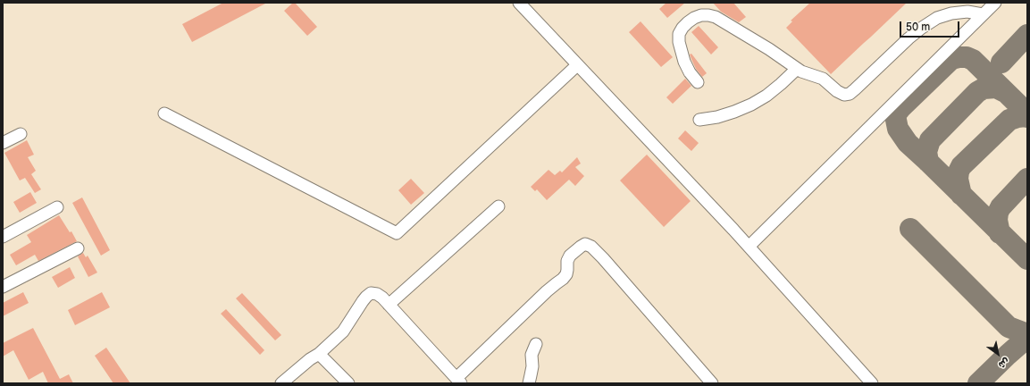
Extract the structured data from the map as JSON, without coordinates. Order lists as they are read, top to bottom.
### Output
{
  "scale_bar": "50 m",
  "north": "bottom right"
}
